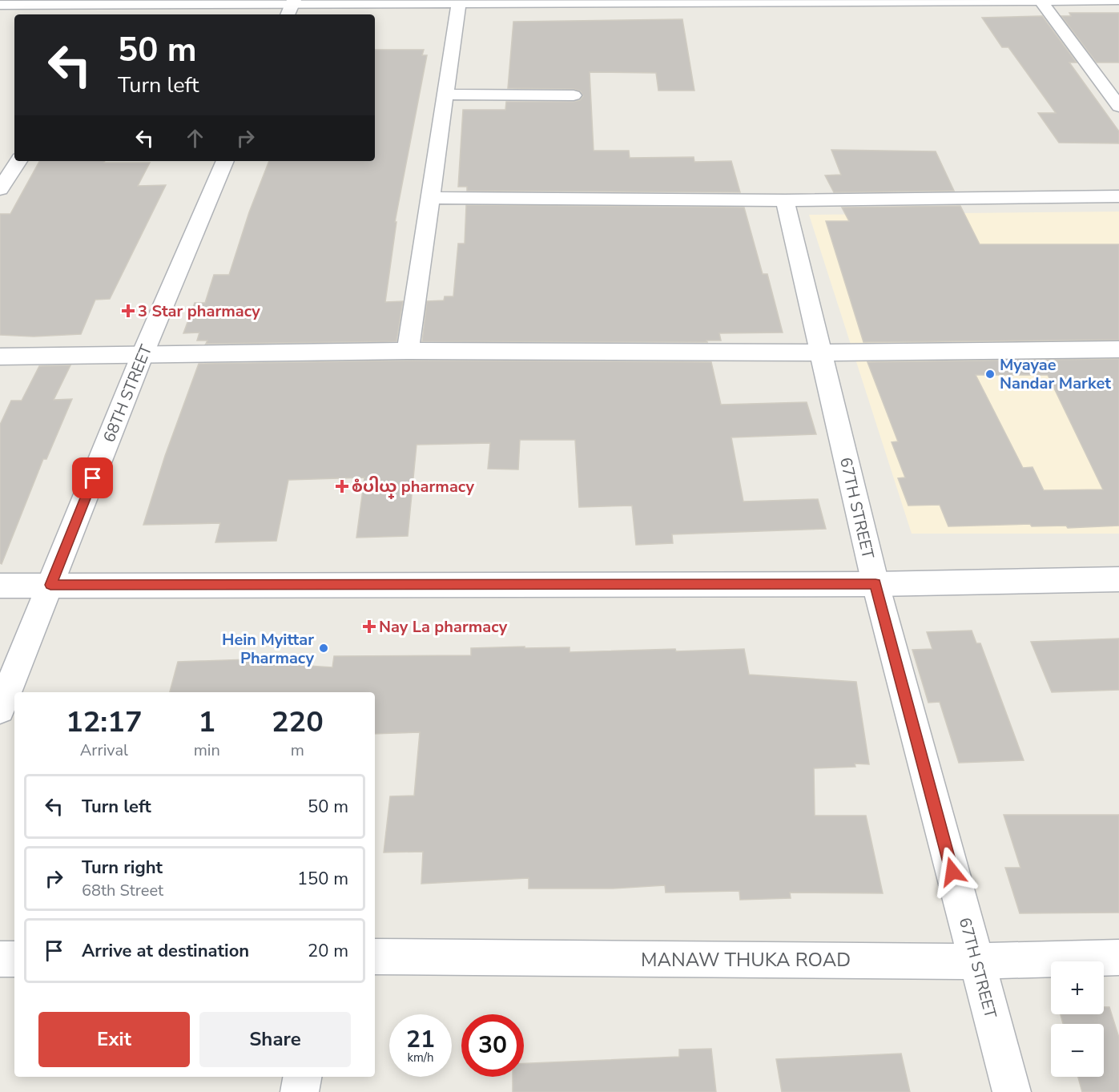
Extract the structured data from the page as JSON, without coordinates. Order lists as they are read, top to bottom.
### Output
{
  "streets": {
    "street": ["68TH STREET", "67TH STREET", "MANAW THUKA ROAD"]
  },
  "crossings": [
    ["67TH STREET", "MANAW THUKA ROAD"]
  ],
  "places": {
    "health": ["3 Star pharmacy", "စံပါယ္ pharmacy", "Nay La pharmacy"],
    "other": ["Myayae Nandar Market", "Hein Myittar Pharmacy"]
  },
  "page": {
    "turn": ["50 m", "Turn left"],
    "eta": [
      "12:17",
      "Arrival",
      "1",
      "min",
      "220",
      "m"
    ],
    "list": [
      {
        "name": "Turn left",
        "value": "50 m"
      },
      {
        "name": "Turn right",
        "note": "68th Street",
        "value": "150 m"
      },
      {
        "name": "Arrive at destination",
        "value": "20 m"
      }
    ],
    "map_buttons": ["+", "−"],
    "buttons": ["Exit", "Share"],
    "speed": "21 km/h",
    "limit": "30"
  }
}
